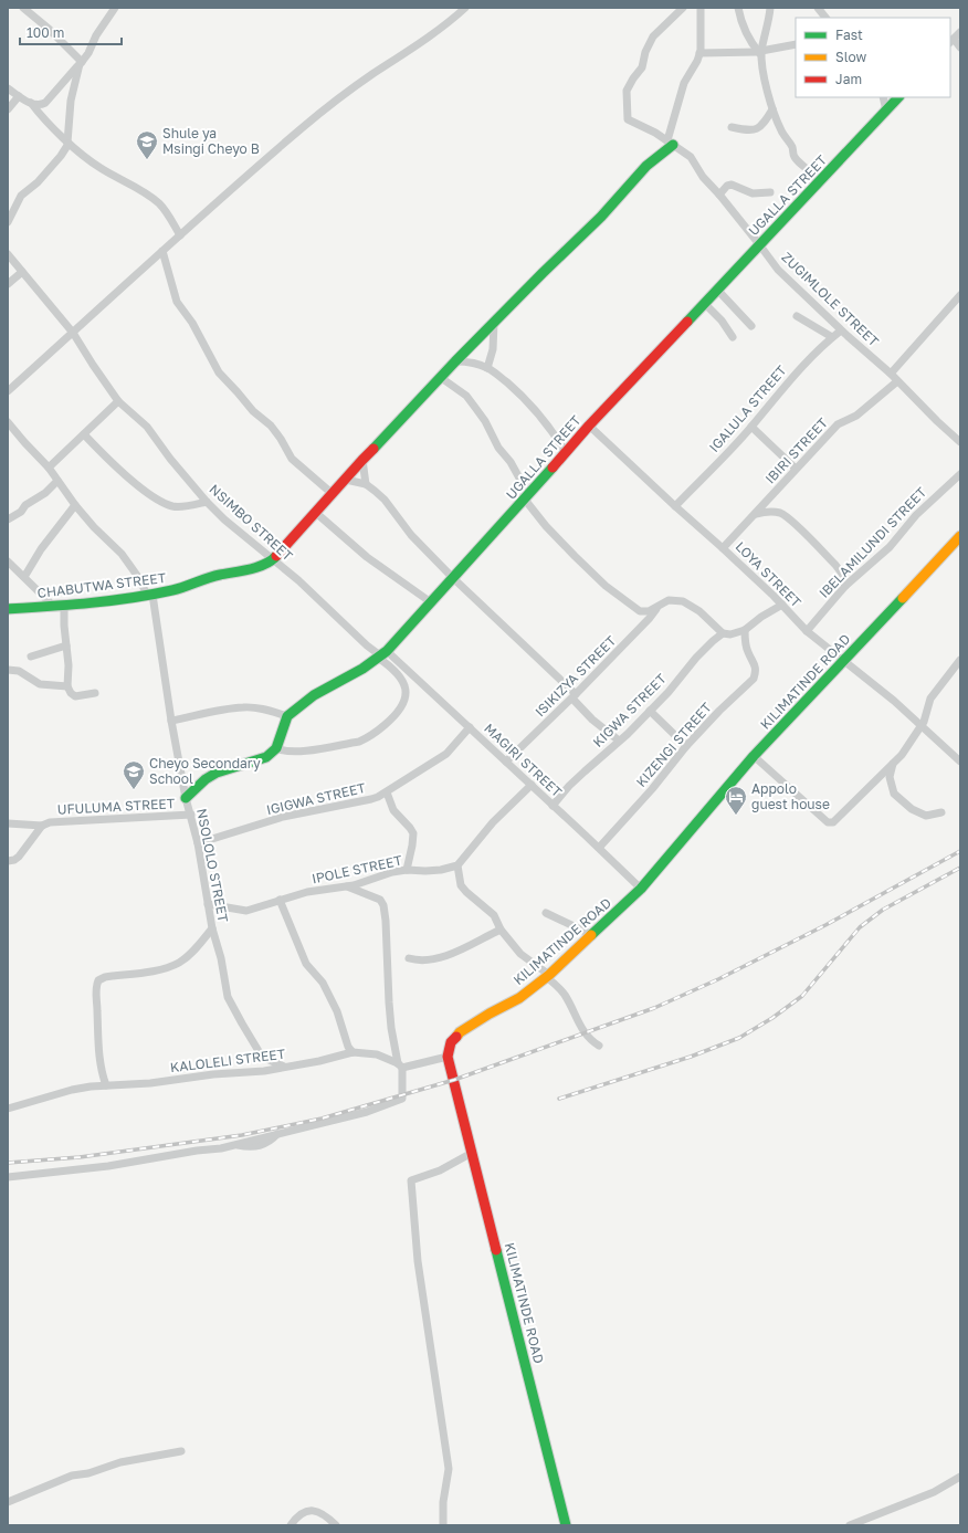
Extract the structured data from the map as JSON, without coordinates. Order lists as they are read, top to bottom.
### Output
{
  "streets": {
    "street": [
      "UGALLA STREET",
      "ZUGIMLOLE STREET",
      "IGALULA STREET",
      "IBIRI STREET",
      "NSIMBO STREET",
      "IBELAMILUNDI STREET",
      "LOYA STREET",
      "CHABUTWA STREET",
      "ISIKIZYA STREET",
      "KILIMATINDE ROAD",
      "KIGWA STREET",
      "KIZENGI STREET",
      "MAGIRI STREET",
      "IGIGWA STREET",
      "UFULUMA STREET",
      "NSOLOLO STREET",
      "IPOLE STREET",
      "KALOLELI STREET"
    ]
  },
  "crossings": [
    ["UGALLA STREET", "ZUGIMLOLE STREET"],
    ["UGALLA STREET", "NSIMBO STREET"],
    ["UGALLA STREET", "LOYA STREET"],
    ["UGALLA STREET", "MAGIRI STREET"],
    ["ZUGIMLOLE STREET", "IGALULA STREET"],
    ["ZUGIMLOLE STREET", "IBIRI STREET"],
    ["IGALULA STREET", "LOYA STREET"],
    ["IBIRI STREET", "LOYA STREET"],
    ["NSIMBO STREET", "CHABUTWA STREET"],
    ["NSIMBO STREET", "MAGIRI STREET"],
    ["IBELAMILUNDI STREET", "LOYA STREET"],
    ["LOYA STREET", "KILIMATINDE ROAD"],
    ["CHABUTWA STREET", "NSOLOLO STREET"],
    ["ISIKIZYA STREET", "MAGIRI STREET"],
    ["KILIMATINDE ROAD", "MAGIRI STREET"],
    ["KIGWA STREET", "MAGIRI STREET"],
    ["KIZENGI STREET", "MAGIRI STREET"],
    ["MAGIRI STREET", "IGIGWA STREET"],
    ["IGIGWA STREET", "NSOLOLO STREET"],
    ["UFULUMA STREET", "NSOLOLO STREET"],
    ["NSOLOLO STREET", "IPOLE STREET"],
    ["NSOLOLO STREET", "KALOLELI STREET"]
  ],
  "places": {
    "school or university": ["Shule ya Msingi Cheyo B", "Cheyo Secondary School"],
    "hotel": ["Appolo guest house"]
  },
  "legend": ["Fast", "Slow", "Jam"],
  "scale_bar": "100 m"
}
